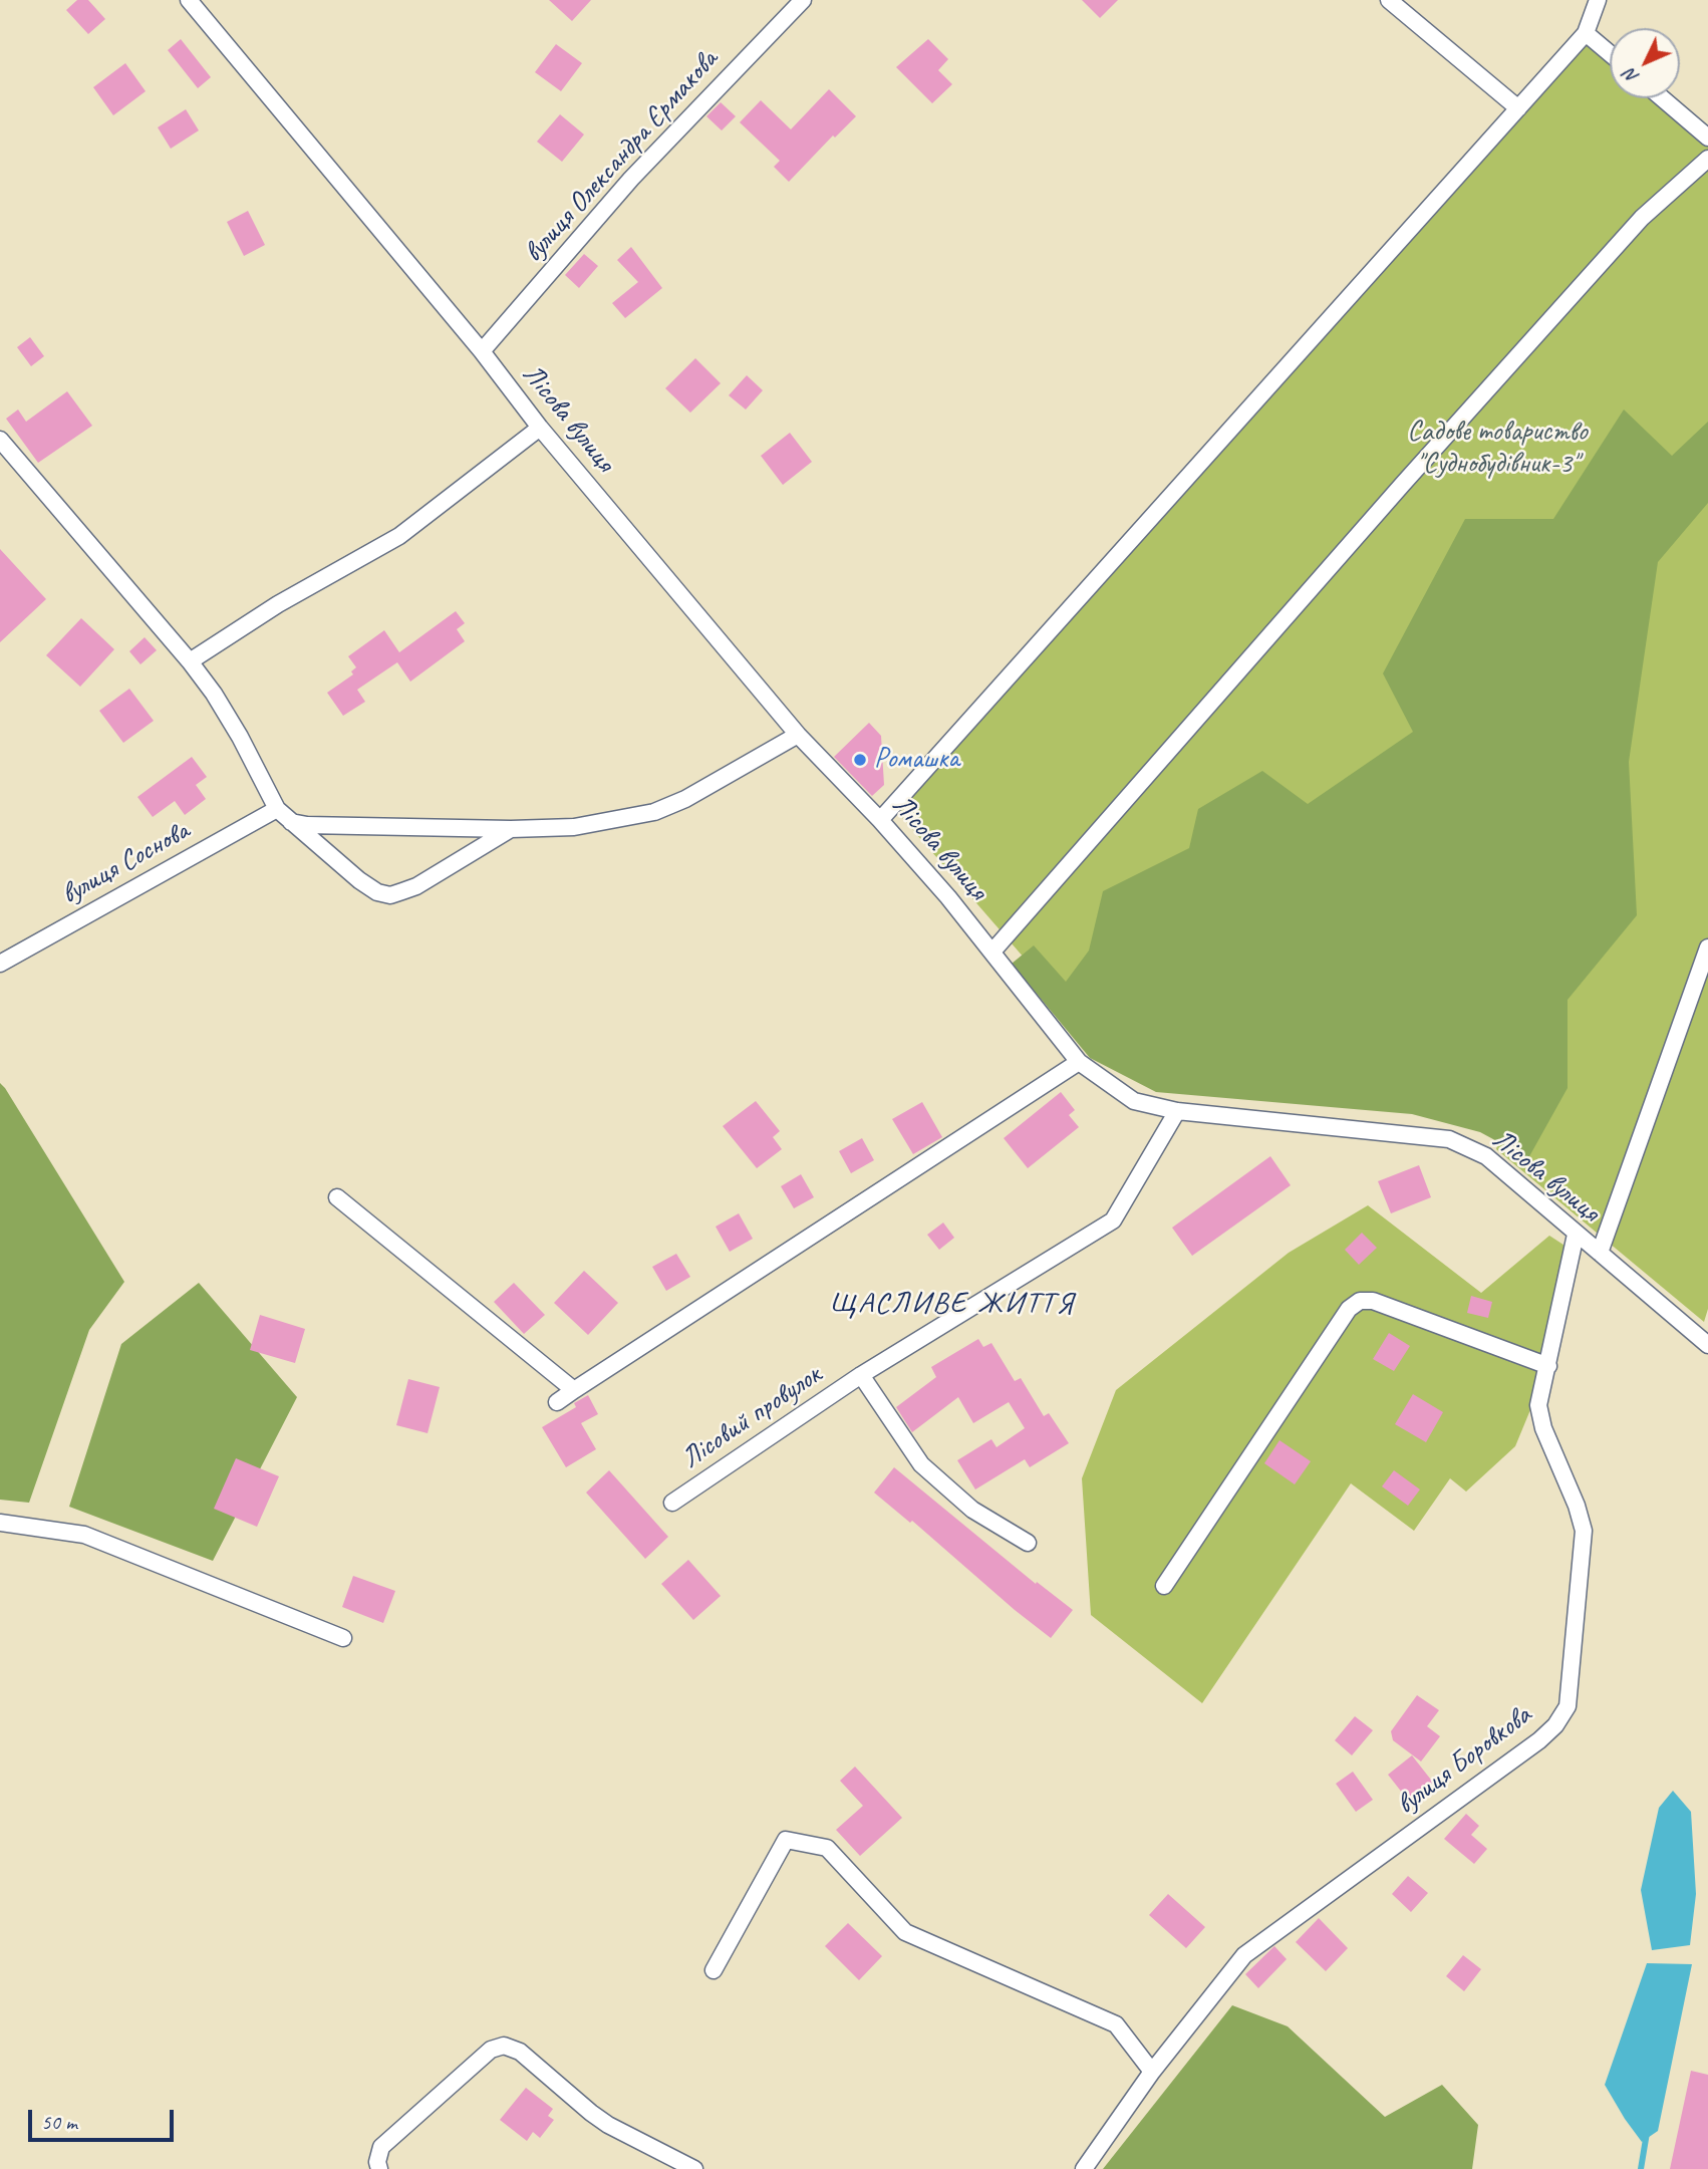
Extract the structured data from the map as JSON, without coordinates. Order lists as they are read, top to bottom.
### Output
{
  "streets": {
    "street": [
      "вулиця Олександра Єрмакова",
      "Лісова вулиця",
      "вулиця Соснова",
      "Лісовий провулок",
      "вулиця Боровкова"
    ]
  },
  "crossings": [
    ["вулиця Олександра Єрмакова", "Лісова вулиця"],
    ["Лісова вулиця", "Лісовий провулок"],
    ["Лісова вулиця", "вулиця Боровкова"]
  ],
  "districts": ["ЩАСЛИВЕ ЖИТТЯ"],
  "parks": ["Садове товариство \"Суднобудівник-3\""],
  "places": ["Ромашка"],
  "scale_bar": "50 m",
  "north": "bottom left"
}
